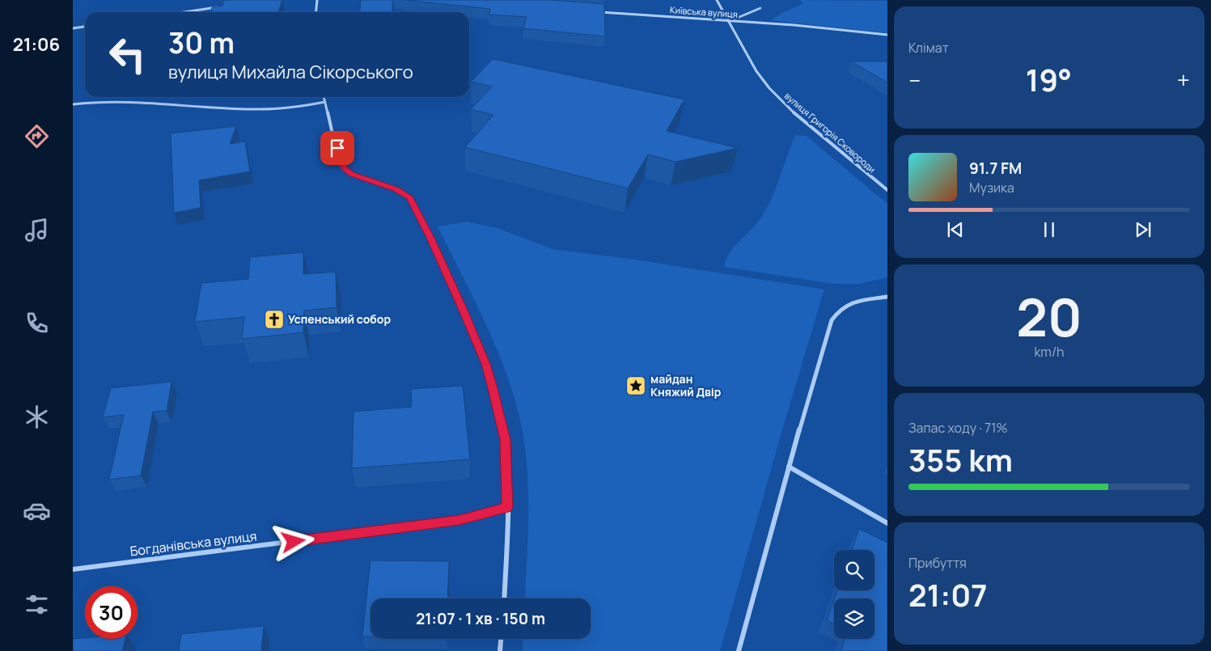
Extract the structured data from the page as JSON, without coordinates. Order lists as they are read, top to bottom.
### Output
{
  "streets": {
    "street": ["Київська вулиця", "вулиця Григорія Сковороди", "Богданівська вулиця"]
  },
  "crossings": [
    ["Київська вулиця", "вулиця Григорія Сковороди"]
  ],
  "places": {
    "church": ["Успенський собор"],
    "place": ["майдан Княжий Двір"]
  },
  "page": {
    "tabs": "21:06",
    "tile": [
      "Клімат",
      ["20", "km/h"],
      ["Запас ходу · 71%", "355 km"],
      ["Прибуття", "21:07"]
    ],
    "turn": ["30 m", "вулиця Михайла Сікорського"],
    "heat": ["−", "19°", "+"],
    "song": ["91.7 FM", "Музика"],
    "limit": "30",
    "trip": "21:07 · 1 хв · 150 m"
  }
}
